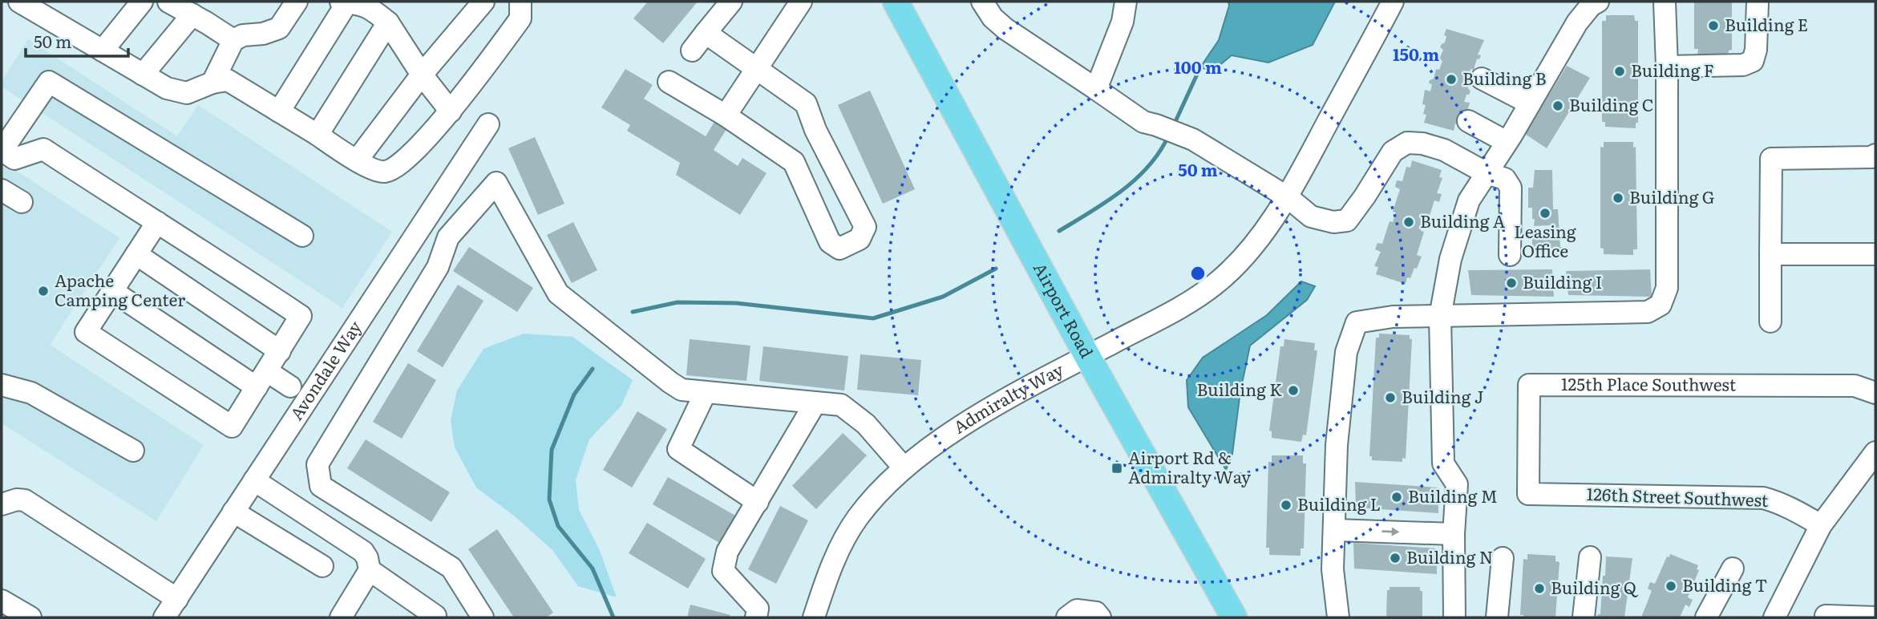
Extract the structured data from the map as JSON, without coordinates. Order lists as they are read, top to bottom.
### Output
{
  "streets": {
    "main road": ["Airport Road"],
    "street": [
      "Avondale Way",
      "125th Place Southwest",
      "Admiralty Way",
      "126th Street Southwest"
    ]
  },
  "crossings": [
    ["Airport Road", "Admiralty Way"],
    ["125th Place Southwest", "126th Street Southwest"]
  ],
  "places": {
    "other": [
      "Building E",
      "Building F",
      "Building B",
      "Building C",
      "Building G",
      "Leasing Office",
      "Building A",
      "Building I",
      "Apache Camping Center",
      "Building K",
      "Building J",
      "Building M",
      "Building L",
      "Building N",
      "Building T",
      "Building Q"
    ],
    "transit": ["Airport Rd & Admiralty Way"]
  },
  "scale_bar": "50 m",
  "rings": ["150 m", "100 m", "50 m"]
}
